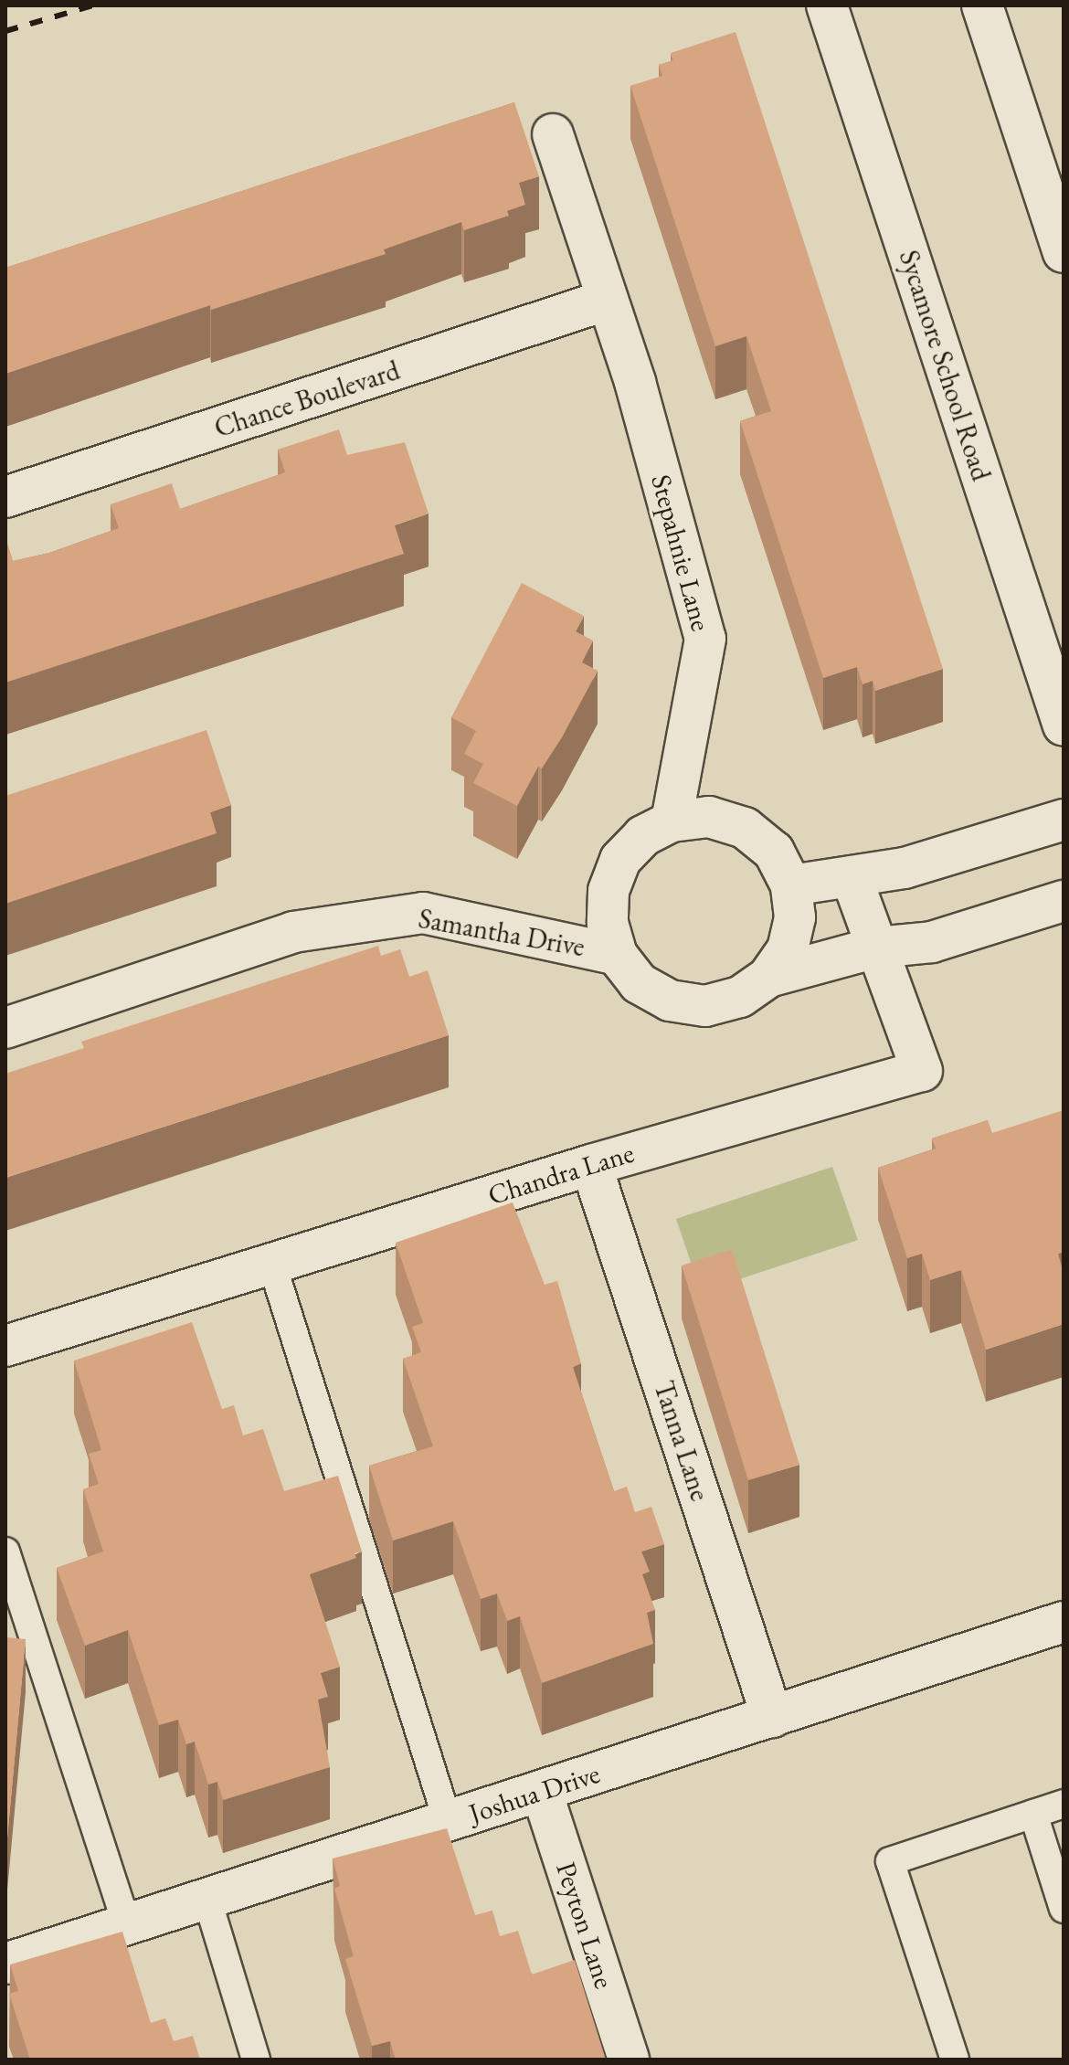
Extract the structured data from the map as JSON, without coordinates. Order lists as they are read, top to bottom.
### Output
{
  "streets": {
    "street": [
      "Sycamore School Road",
      "Chance Boulevard",
      "Stepahnie Lane",
      "Samantha Drive",
      "Chandra Lane",
      "Tanna Lane",
      "Joshua Drive",
      "Peyton Lane"
    ]
  },
  "crossings": [
    ["Chance Boulevard", "Stepahnie Lane"],
    ["Stepahnie Lane", "Samantha Drive"],
    ["Samantha Drive", "Chandra Lane"],
    ["Chandra Lane", "Tanna Lane"],
    ["Tanna Lane", "Joshua Drive"],
    ["Joshua Drive", "Peyton Lane"]
  ]
}
